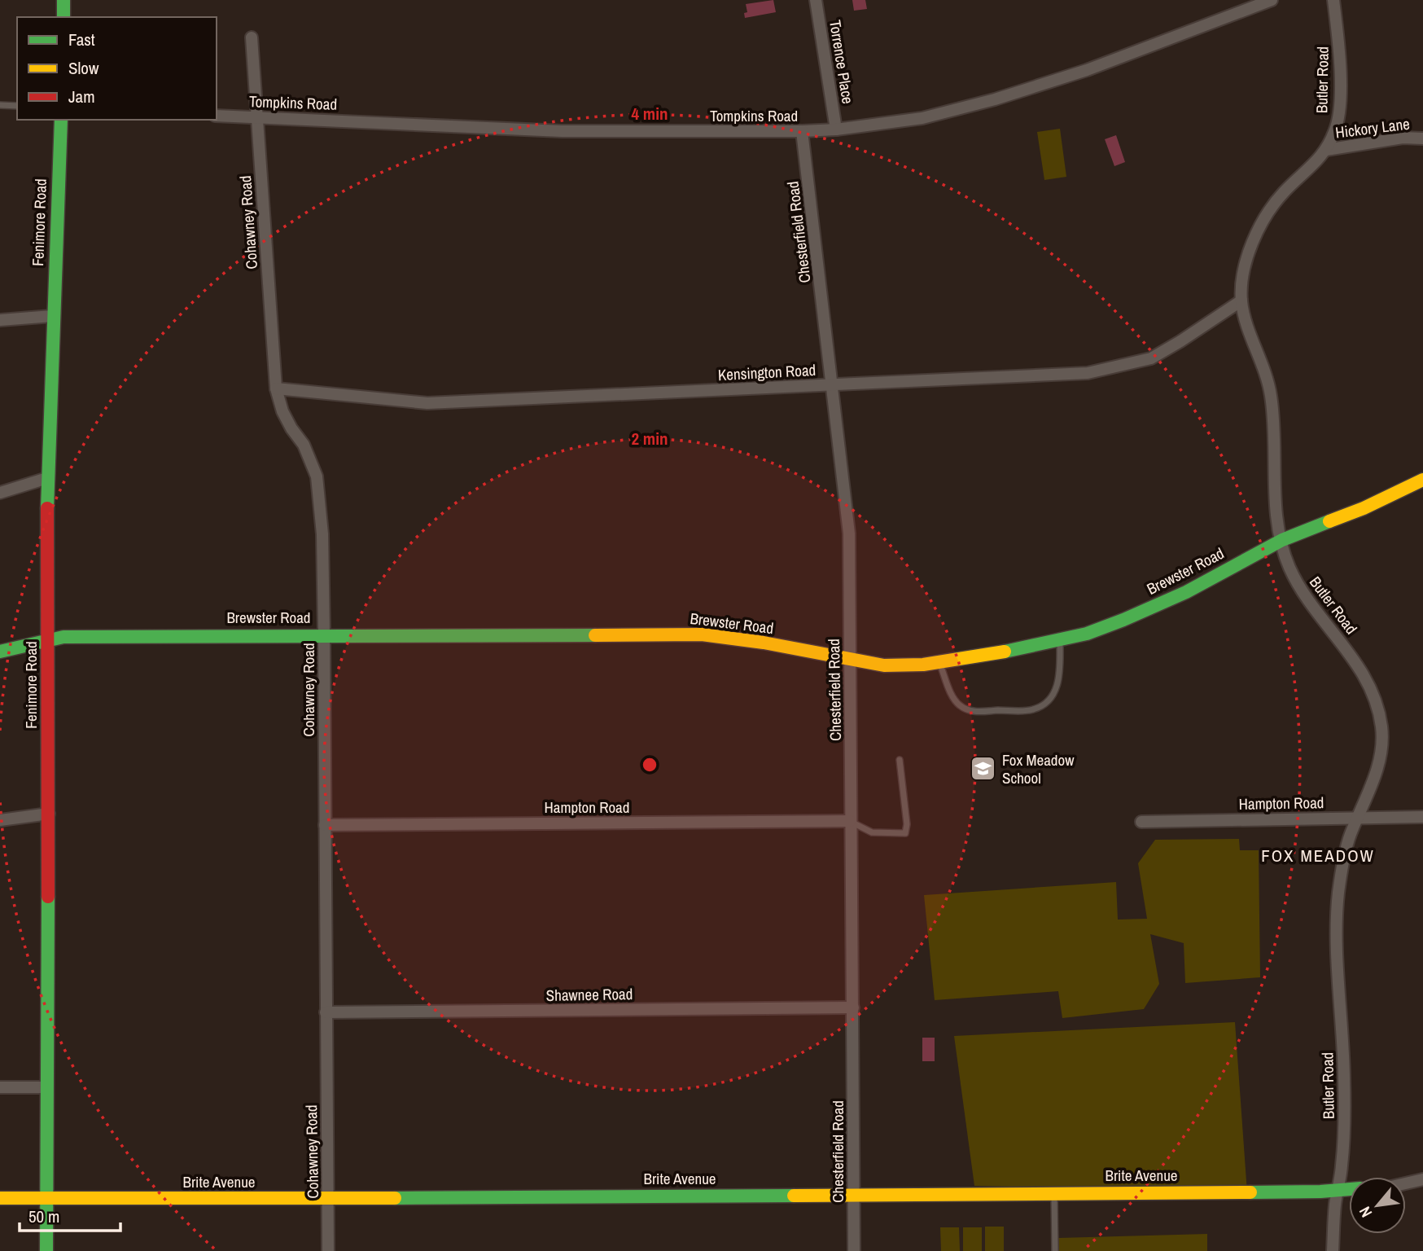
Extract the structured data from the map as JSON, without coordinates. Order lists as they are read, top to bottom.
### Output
{
  "streets": {
    "street": [
      "Torrence Place",
      "Butler Road",
      "Tompkins Road",
      "Hickory Lane",
      "Fenimore Road",
      "Cohawney Road",
      "Chesterfield Road",
      "Kensington Road",
      "Brewster Road",
      "Hampton Road",
      "Shawnee Road",
      "Brite Avenue"
    ]
  },
  "crossings": [
    ["Torrence Place", "Tompkins Road"],
    ["Butler Road", "Hickory Lane"],
    ["Butler Road", "Kensington Road"],
    ["Butler Road", "Brewster Road"],
    ["Butler Road", "Hampton Road"],
    ["Butler Road", "Brite Avenue"],
    ["Tompkins Road", "Cohawney Road"],
    ["Tompkins Road", "Chesterfield Road"],
    ["Fenimore Road", "Brewster Road"],
    ["Fenimore Road", "Brite Avenue"],
    ["Cohawney Road", "Kensington Road"],
    ["Cohawney Road", "Brewster Road"],
    ["Cohawney Road", "Hampton Road"],
    ["Cohawney Road", "Shawnee Road"],
    ["Cohawney Road", "Brite Avenue"],
    ["Chesterfield Road", "Kensington Road"],
    ["Chesterfield Road", "Brewster Road"],
    ["Chesterfield Road", "Hampton Road"],
    ["Chesterfield Road", "Shawnee Road"],
    ["Chesterfield Road", "Brite Avenue"]
  ],
  "districts": ["FOX MEADOW"],
  "places": {
    "school or university": ["Fox Meadow School"]
  },
  "legend": ["Fast", "Slow", "Jam"],
  "scale_bar": "50 m",
  "north": "bottom left",
  "rings": ["4 min", "2 min"]
}
